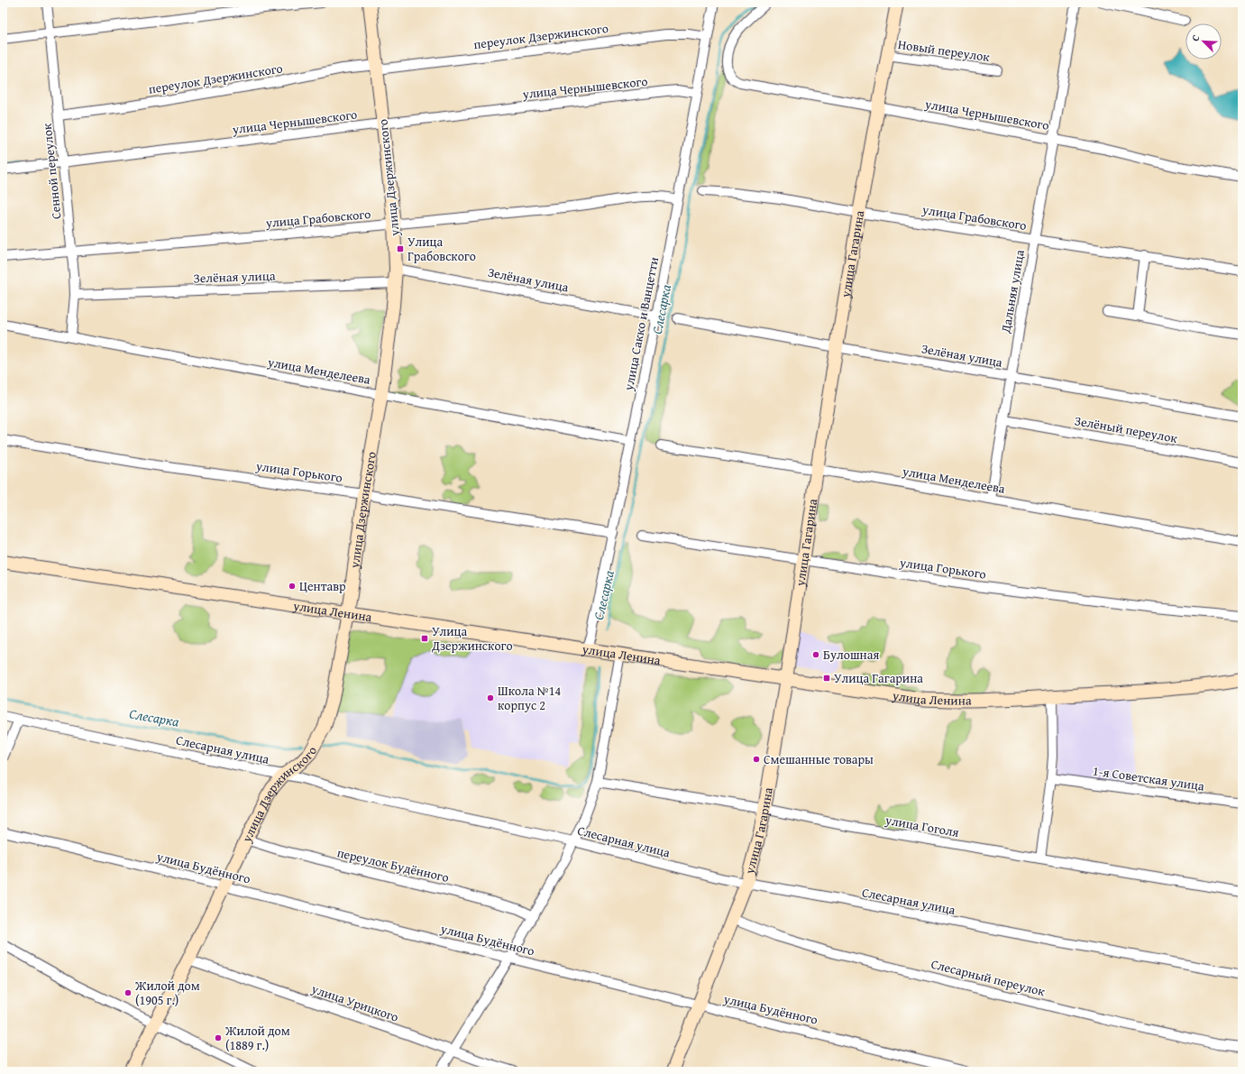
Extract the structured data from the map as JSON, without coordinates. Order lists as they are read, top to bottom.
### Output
{
  "streets": {
    "main road": ["улица Дзержинского", "улица Гагарина", "улица Ленина"],
    "street": [
      "переулок Дзержинского",
      "Новый переулок",
      "улица Чернышевского",
      "Сенной переулок",
      "улица Грабовского",
      "Зелёная улица",
      "Дальняя улица",
      "улица Сакко и Ванцетти",
      "улица Менделеева",
      "Зелёный переулок",
      "улица Горького",
      "Слесарная улица",
      "1-я Советская улица",
      "улица Гоголя",
      "переулок Будённого",
      "улица Будённого",
      "Слесарный переулок",
      "улица Урицкого"
    ]
  },
  "crossings": [
    ["переулок Дзержинского", "Сенной переулок"],
    ["переулок Дзержинского", "улица Дзержинского"],
    ["переулок Дзержинского", "улица Сакко и Ванцетти"],
    ["Новый переулок", "улица Гагарина"],
    ["улица Чернышевского", "Сенной переулок"],
    ["улица Чернышевского", "улица Дзержинского"],
    ["улица Чернышевского", "улица Гагарина"],
    ["улица Чернышевского", "Дальняя улица"],
    ["улица Чернышевского", "улица Сакко и Ванцетти"],
    ["Сенной переулок", "улица Грабовского"],
    ["Сенной переулок", "Зелёная улица"],
    ["Сенной переулок", "улица Менделеева"],
    ["улица Дзержинского", "улица Грабовского"],
    ["улица Дзержинского", "Зелёная улица"],
    ["улица Дзержинского", "улица Менделеева"],
    ["улица Дзержинского", "улица Горького"],
    ["улица Дзержинского", "улица Ленина"],
    ["улица Дзержинского", "Слесарная улица"],
    ["улица Дзержинского", "переулок Будённого"],
    ["улица Дзержинского", "улица Будённого"],
    ["улица Дзержинского", "улица Урицкого"],
    ["улица Грабовского", "улица Гагарина"],
    ["улица Грабовского", "Дальняя улица"],
    ["улица Грабовского", "улица Сакко и Ванцетти"],
    ["улица Гагарина", "Зелёная улица"],
    ["улица Гагарина", "улица Менделеева"],
    ["улица Гагарина", "улица Горького"],
    ["улица Гагарина", "улица Ленина"],
    ["улица Гагарина", "Слесарная улица"],
    ["улица Гагарина", "улица Гоголя"],
    ["улица Гагарина", "улица Будённого"],
    ["улица Гагарина", "Слесарный переулок"],
    ["Зелёная улица", "Дальняя улица"],
    ["Зелёная улица", "улица Сакко и Ванцетти"],
    ["Дальняя улица", "улица Менделеева"],
    ["Дальняя улица", "Зелёный переулок"],
    ["улица Сакко и Ванцетти", "улица Менделеева"],
    ["улица Сакко и Ванцетти", "улица Горького"],
    ["улица Сакко и Ванцетти", "улица Ленина"]
  ],
  "water": ["Слесарка"],
  "places": {
    "transit": ["Улица Грабовского", "Улица Дзержинского", "Улица Гагарина"],
    "other": [
      "Центавр",
      "Булошная",
      "Школа №14 корпус 2",
      "Смешанные товары",
      "Жилой дом (1905 г.)",
      "Жилой дом (1889 г.)"
    ]
  },
  "north": "top left"
}
